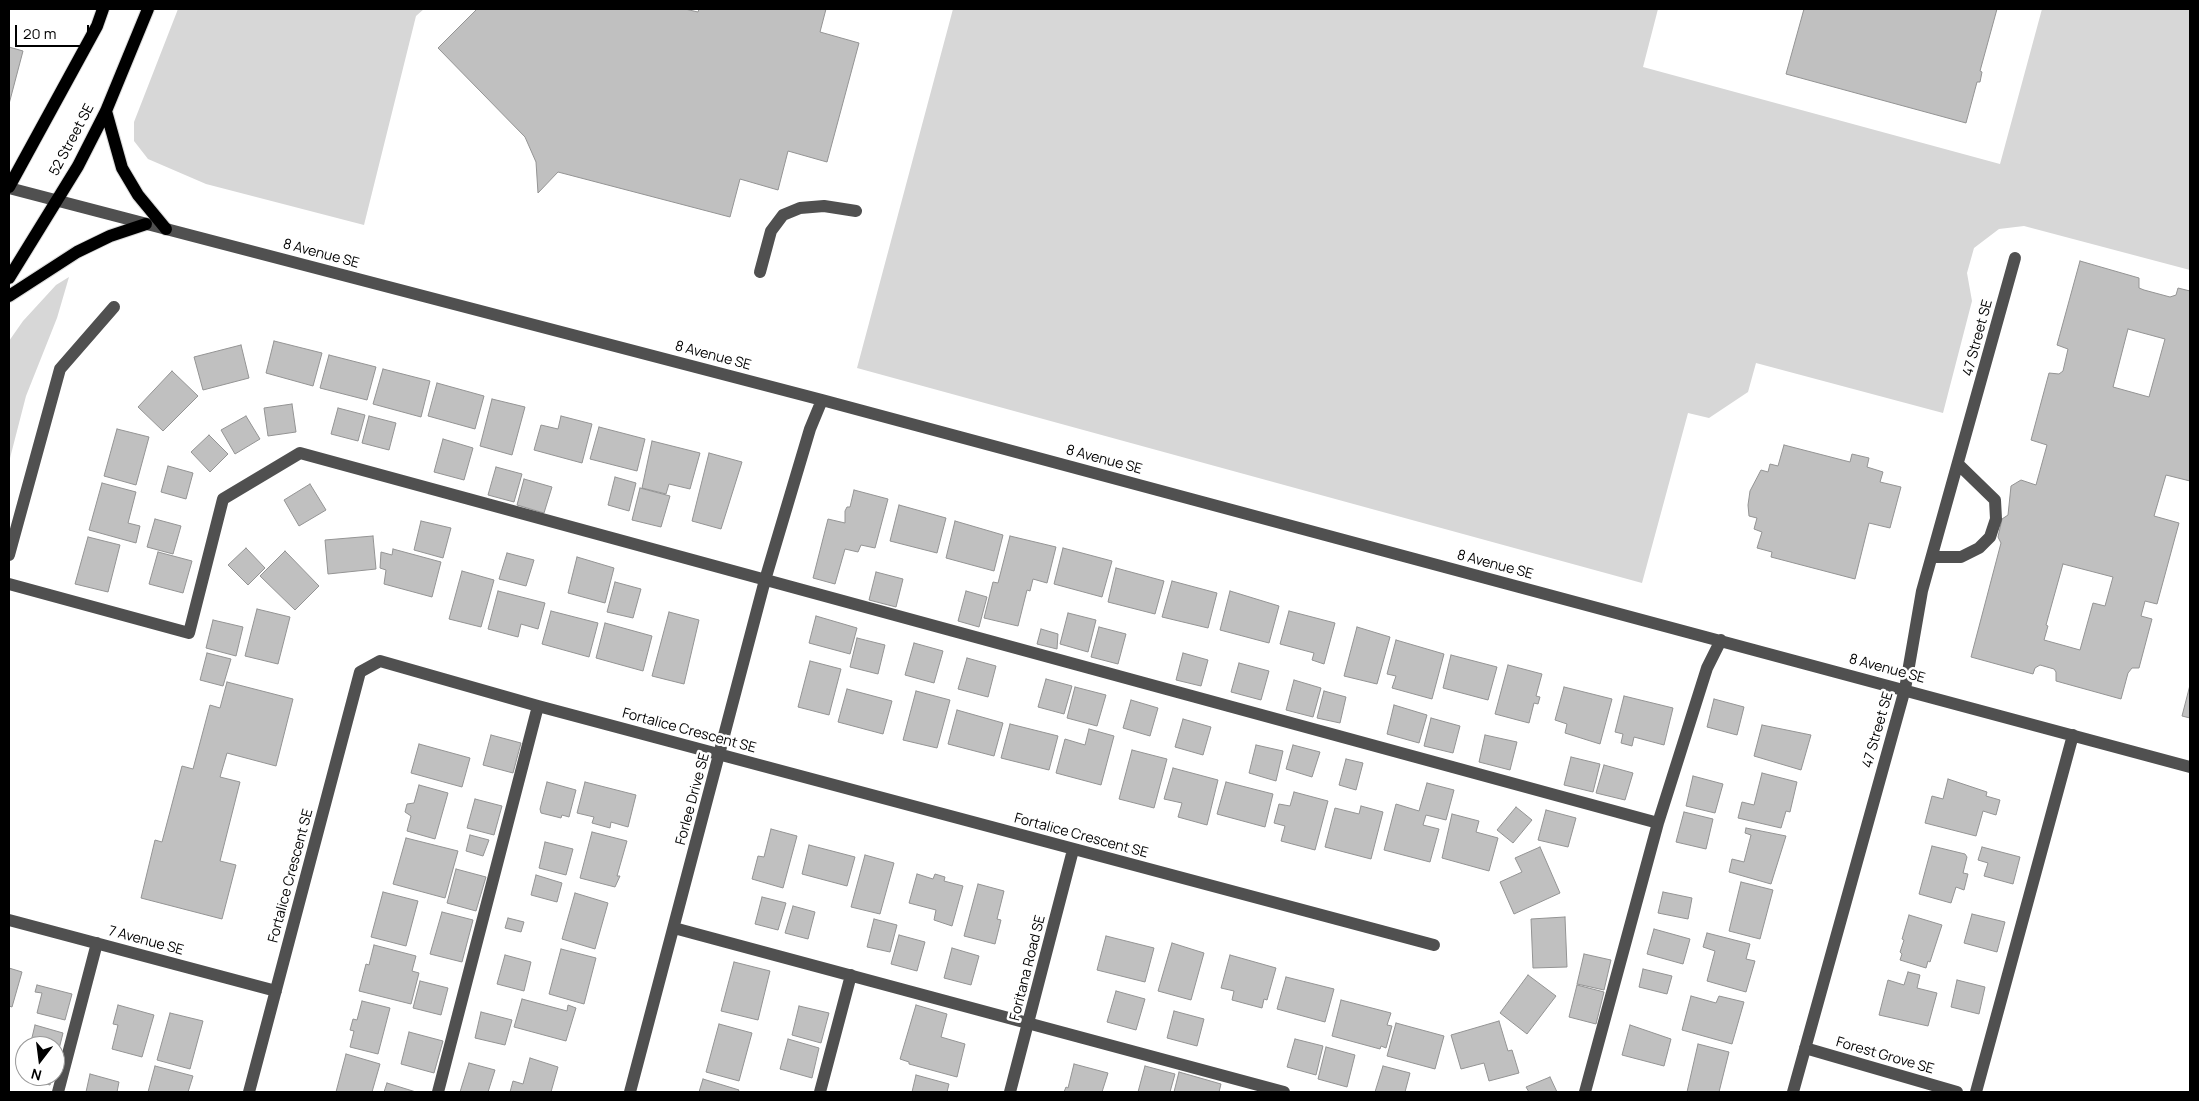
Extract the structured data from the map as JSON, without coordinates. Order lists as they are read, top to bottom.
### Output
{
  "streets": {
    "main road": ["52 Street SE"],
    "street": [
      "8 Avenue SE",
      "47 Street SE",
      "Fortalice Crescent SE",
      "Forlee Drive SE",
      "7 Avenue SE",
      "Foritana Road SE",
      "Forest Grove SE"
    ]
  },
  "crossings": [
    ["52 Street SE", "8 Avenue SE"],
    ["8 Avenue SE", "47 Street SE"],
    ["8 Avenue SE", "Forlee Drive SE"],
    ["47 Street SE", "Forest Grove SE"],
    ["Fortalice Crescent SE", "Forlee Drive SE"],
    ["Fortalice Crescent SE", "7 Avenue SE"],
    ["Fortalice Crescent SE", "Foritana Road SE"]
  ],
  "scale_bar": "20 m",
  "north": "bottom"
}
